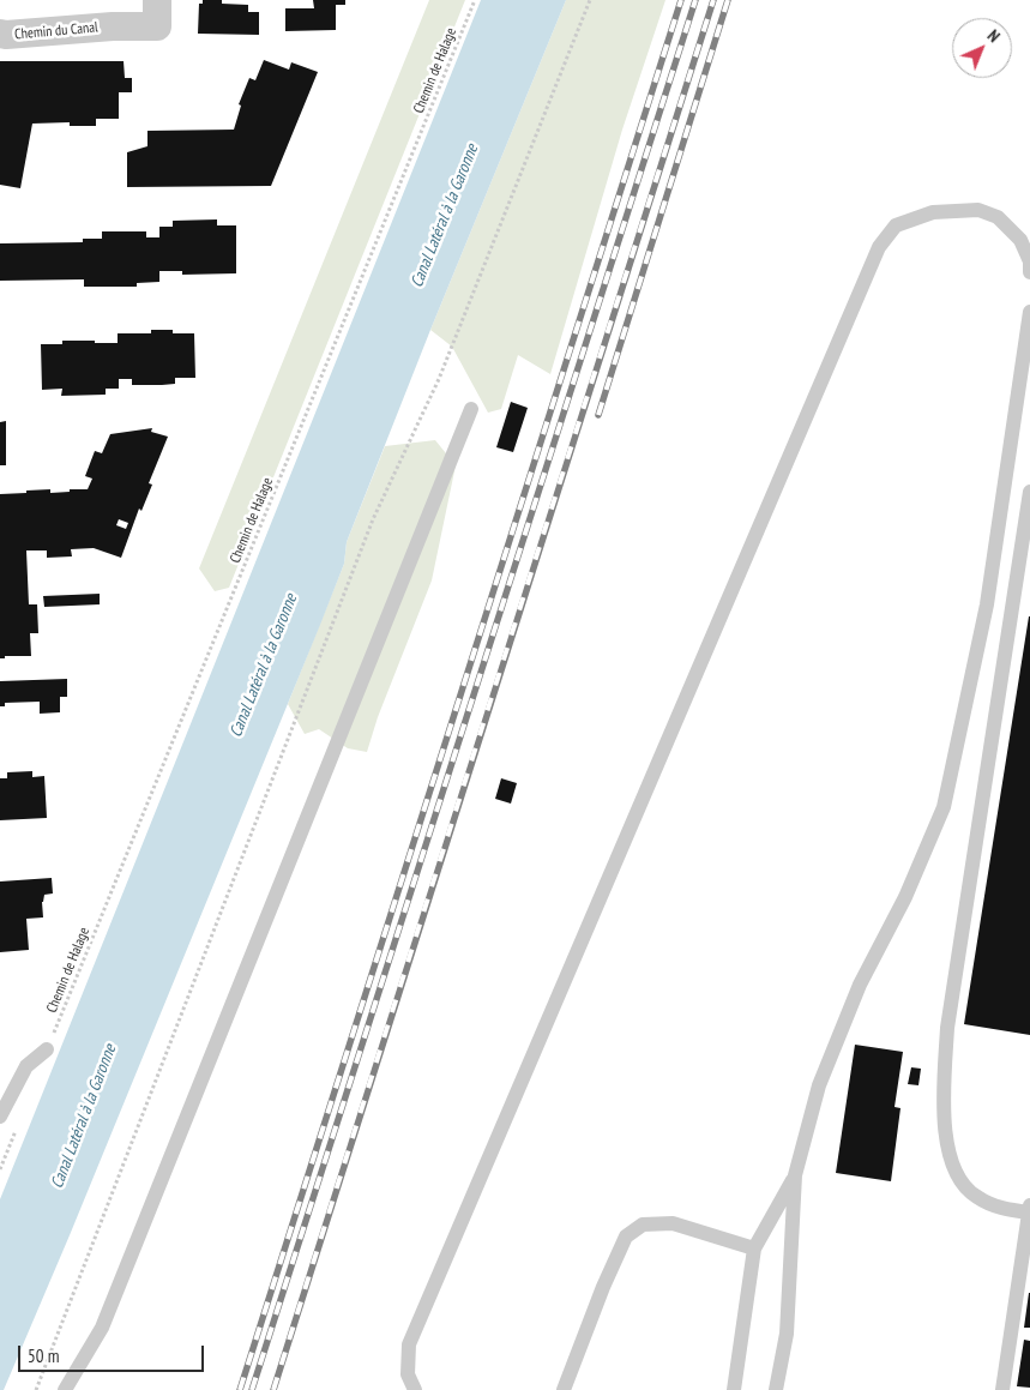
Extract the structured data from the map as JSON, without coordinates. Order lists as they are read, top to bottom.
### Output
{
  "streets": {
    "street": ["Chemin du Canal"],
    "path": ["Chemin de Halage"]
  },
  "water": ["Canal Latéral à la Garonne"],
  "scale_bar": "50 m",
  "north": "top right"
}
